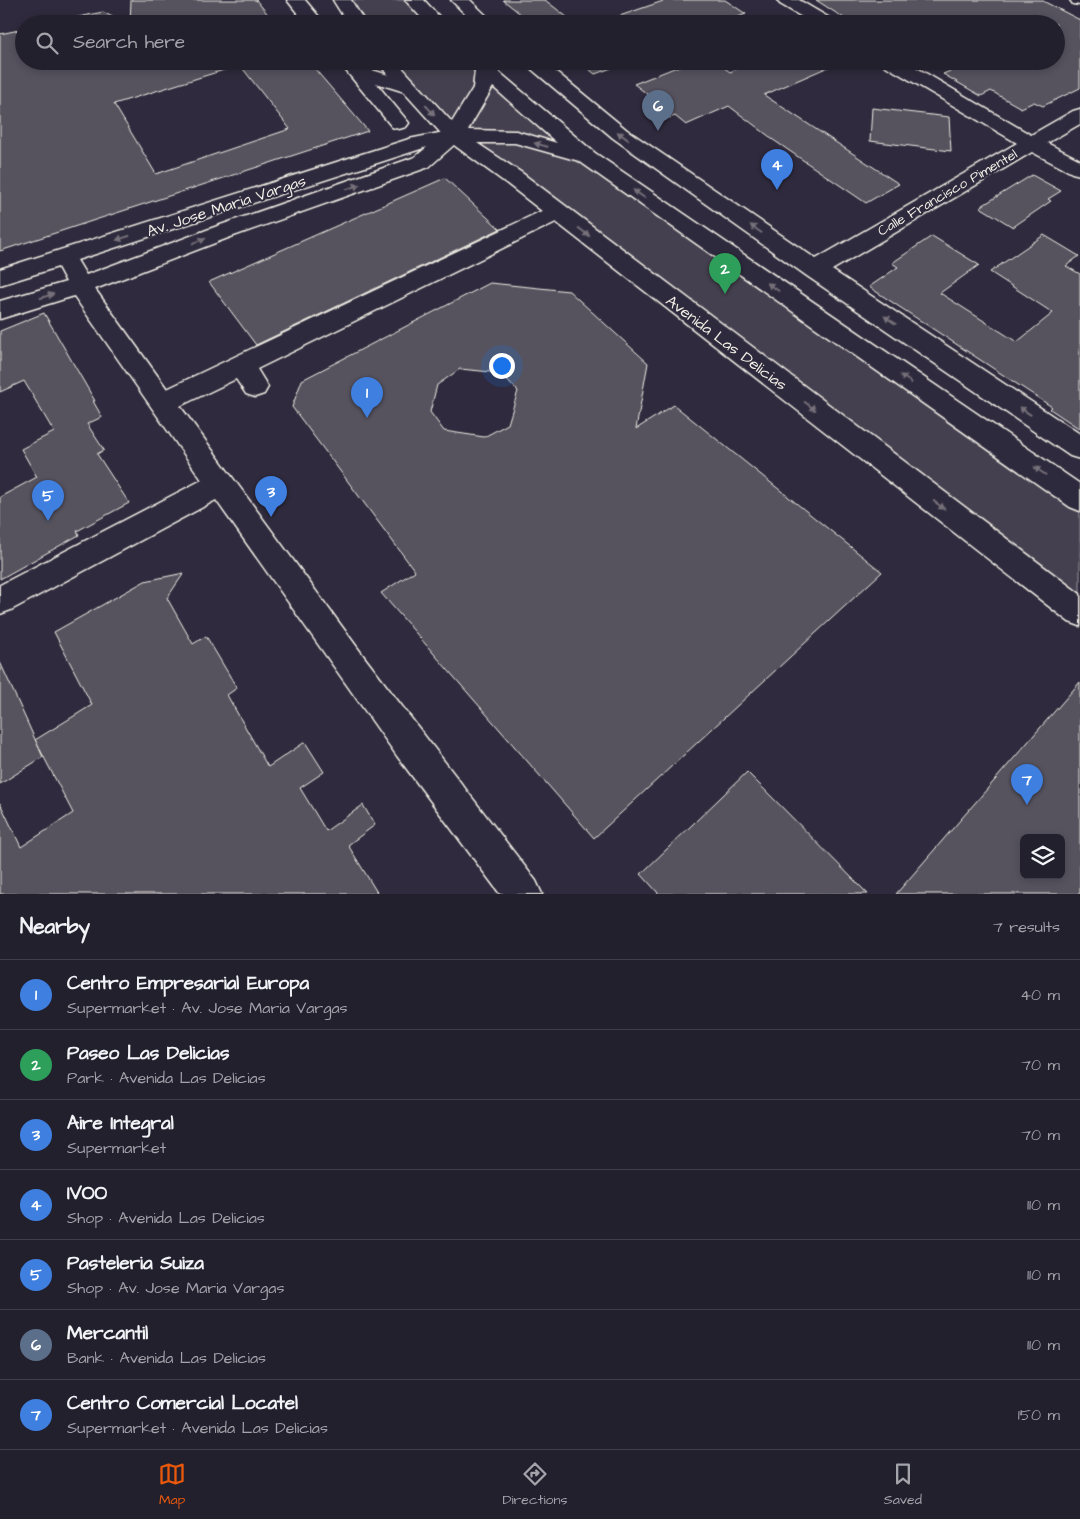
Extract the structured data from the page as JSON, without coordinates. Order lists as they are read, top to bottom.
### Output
{
  "streets": {
    "street": ["Calle Francisco Pimentel", "Av. Jose Maria Vargas", "Avenida Las Delicias"]
  },
  "crossings": [
    ["Av. Jose Maria Vargas", "Avenida Las Delicias"]
  ],
  "page": {
    "search": "Search here",
    "pins": [
      "6",
      "4",
      "2",
      "1",
      "3",
      "5",
      "7"
    ],
    "heading": ["Nearby", "7 results"],
    "list": [
      {
        "mark": "1",
        "name": "Centro Empresarial Europa",
        "note": "Supermarket · Av. Jose Maria Vargas",
        "value": "40 m"
      },
      {
        "mark": "2",
        "name": "Paseo Las Delicias",
        "note": "Park · Avenida Las Delicias",
        "value": "70 m"
      },
      {
        "mark": "3",
        "name": "Aire Integral",
        "note": "Supermarket",
        "value": "70 m"
      },
      {
        "mark": "4",
        "name": "IVOO",
        "note": "Shop · Avenida Las Delicias",
        "value": "110 m"
      },
      {
        "mark": "5",
        "name": "Pasteleria Suiza",
        "note": "Shop · Av. Jose Maria Vargas",
        "value": "110 m"
      },
      {
        "mark": "6",
        "name": "Mercantil",
        "note": "Bank · Avenida Las Delicias",
        "value": "110 m"
      },
      {
        "mark": "7",
        "name": "Centro Comercial Locatel",
        "note": "Supermarket · Avenida Las Delicias",
        "value": "150 m"
      }
    ],
    "nav": ["Map", "Directions", "Saved"]
  }
}
